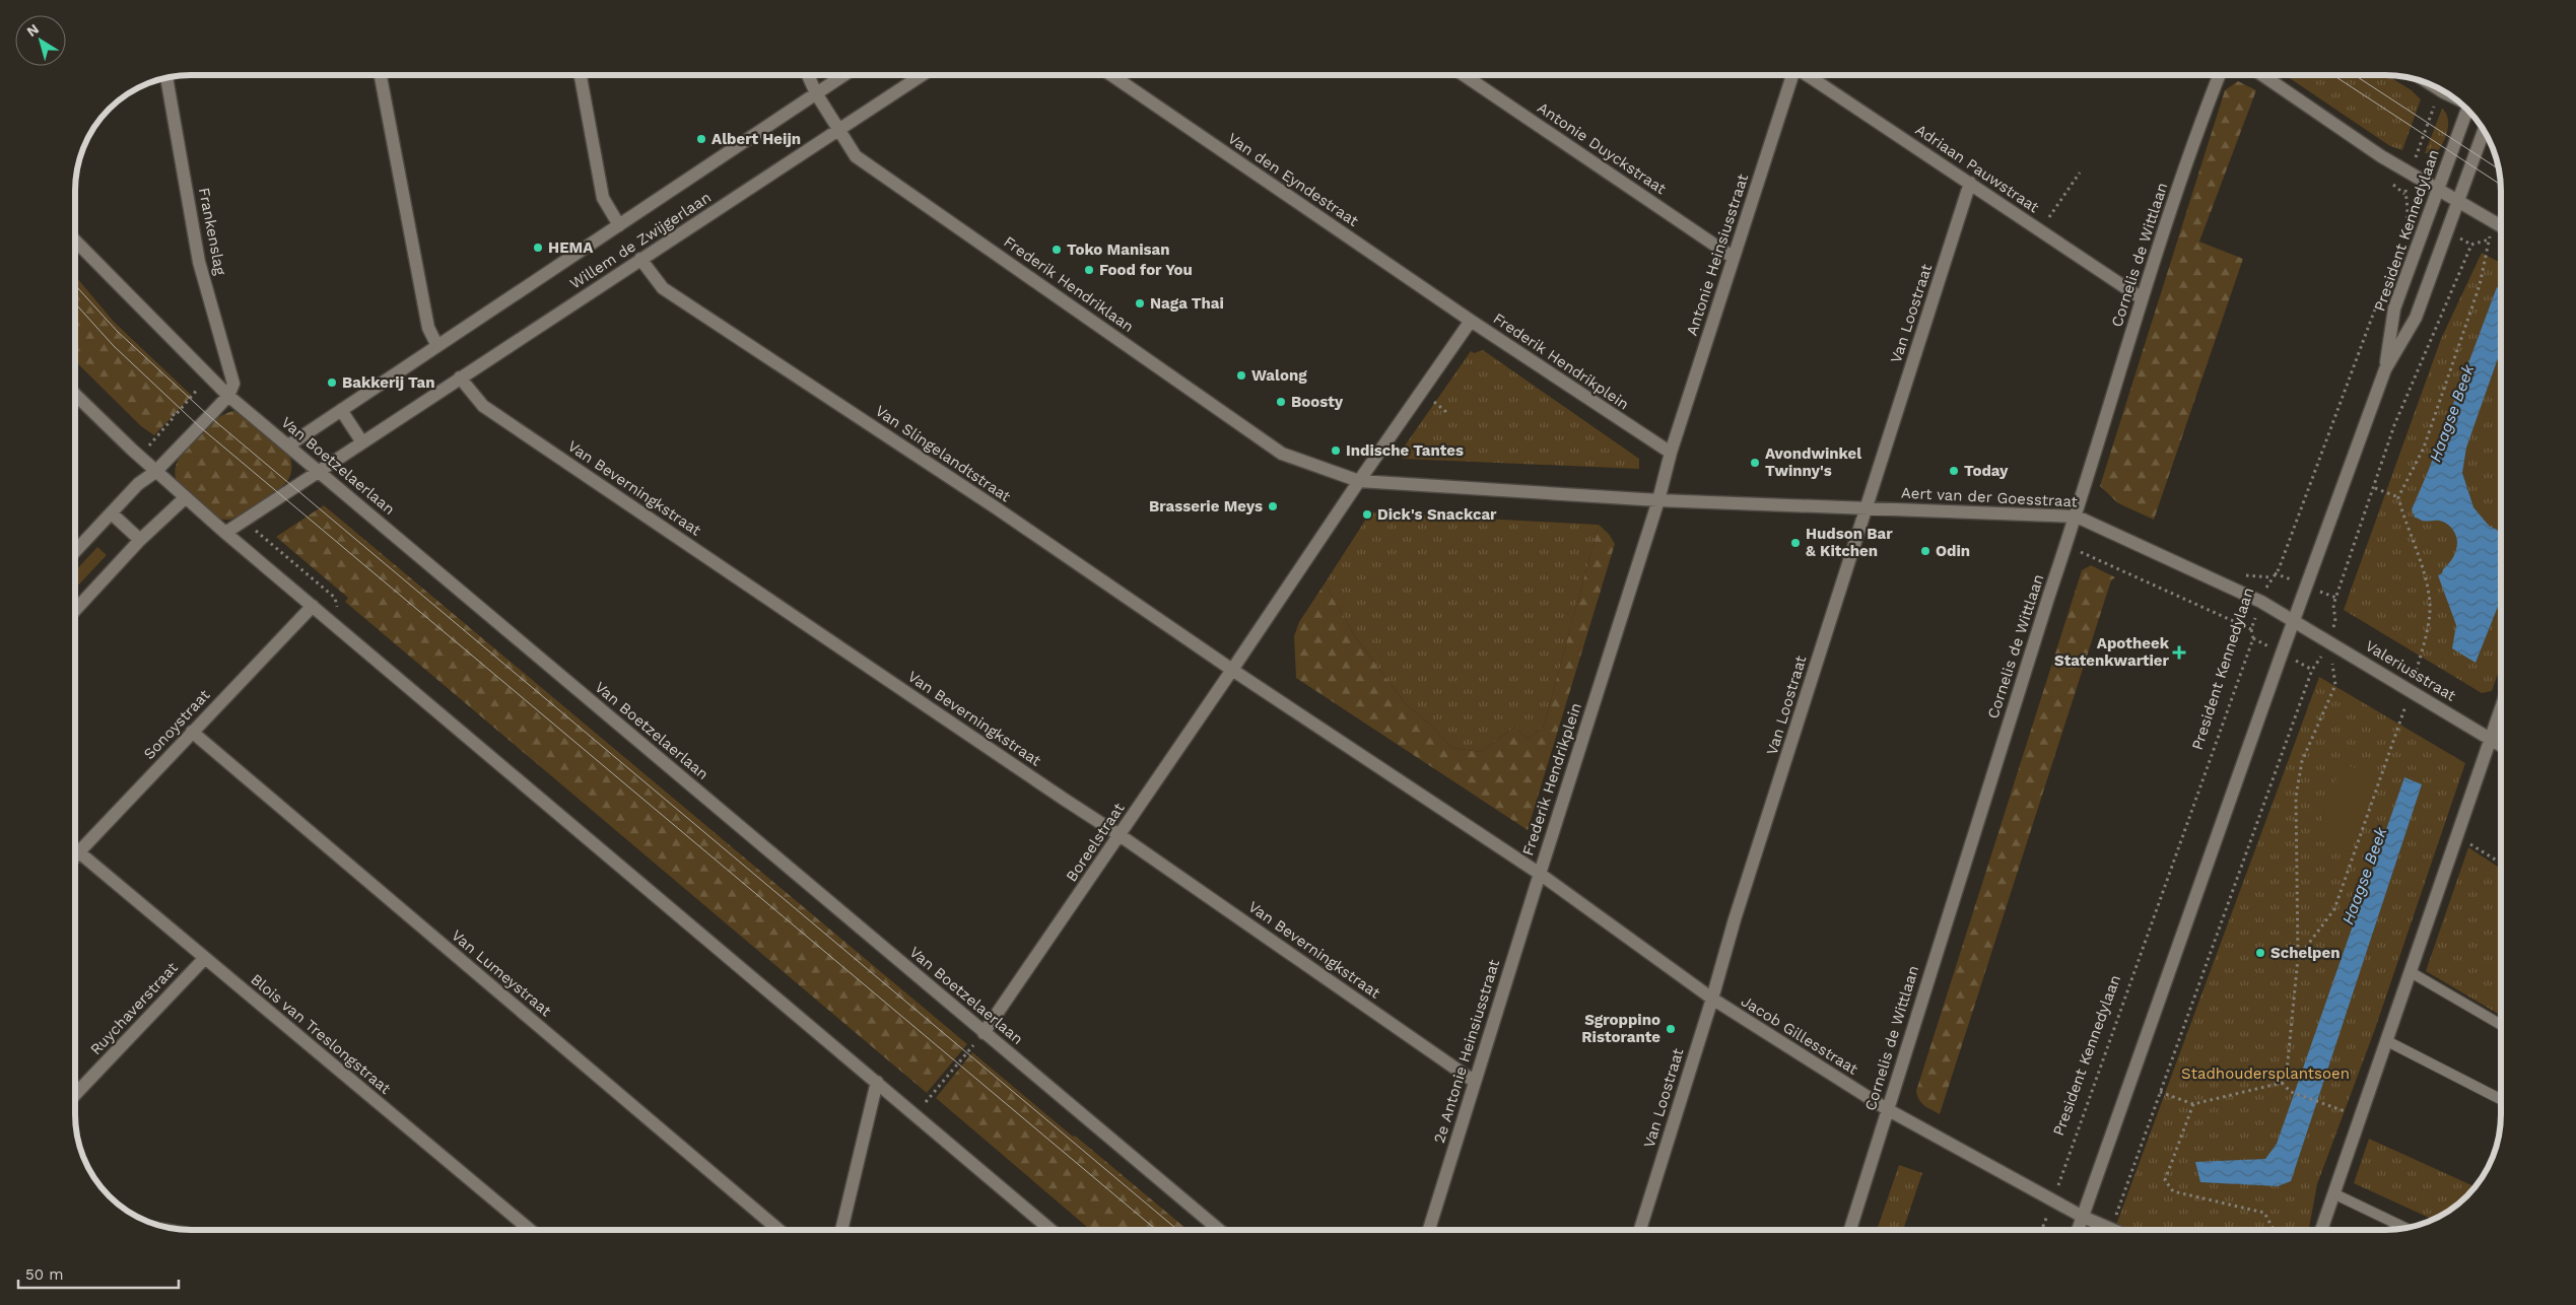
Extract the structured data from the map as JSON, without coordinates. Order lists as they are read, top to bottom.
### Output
{
  "streets": {
    "street": [
      "Antonie Duyckstraat",
      "Adriaan Pauwstraat",
      "Van den Eyndestraat",
      "President Kennedylaan",
      "Frankenslag",
      "Willem de Zwijgerlaan",
      "Antonie Heinsiusstraat",
      "Cornelis de Wittlaan",
      "Frederik Hendriklaan",
      "Van Loostraat",
      "Frederik Hendrikplein",
      "Van Slingelandtstraat",
      "Van Boetzelaerlaan",
      "Van Beverningkstraat",
      "Aert van der Goesstraat",
      "Valeriusstraat",
      "Sonoystraat",
      "Boreelstraat",
      "Van Lumeystraat",
      "Ruychaverstraat",
      "Blois van Treslongstraat",
      "Jacob Gillesstraat",
      "2e Antonie Heinsiusstraat"
    ]
  },
  "crossings": [
    ["Antonie Duyckstraat", "Antonie Heinsiusstraat"],
    ["Adriaan Pauwstraat", "Cornelis de Wittlaan"],
    ["Adriaan Pauwstraat", "Van Loostraat"],
    ["Van den Eyndestraat", "Frederik Hendrikplein"],
    ["President Kennedylaan", "Aert van der Goesstraat"],
    ["President Kennedylaan", "Valeriusstraat"],
    ["President Kennedylaan", "Jacob Gillesstraat"],
    ["Frankenslag", "Van Boetzelaerlaan"],
    ["Willem de Zwijgerlaan", "Frederik Hendriklaan"],
    ["Willem de Zwijgerlaan", "Van Slingelandtstraat"],
    ["Willem de Zwijgerlaan", "Van Boetzelaerlaan"],
    ["Willem de Zwijgerlaan", "Van Beverningkstraat"],
    ["Antonie Heinsiusstraat", "Frederik Hendrikplein"],
    ["Antonie Heinsiusstraat", "Aert van der Goesstraat"],
    ["Cornelis de Wittlaan", "Aert van der Goesstraat"],
    ["Cornelis de Wittlaan", "Jacob Gillesstraat"],
    ["Frederik Hendriklaan", "Frederik Hendrikplein"],
    ["Van Loostraat", "Aert van der Goesstraat"],
    ["Van Loostraat", "Jacob Gillesstraat"],
    ["Frederik Hendrikplein", "Van Slingelandtstraat"],
    ["Frederik Hendrikplein", "Aert van der Goesstraat"],
    ["Frederik Hendrikplein", "Boreelstraat"],
    ["Frederik Hendrikplein", "Jacob Gillesstraat"],
    ["Frederik Hendrikplein", "2e Antonie Heinsiusstraat"],
    ["Van Slingelandtstraat", "Boreelstraat"],
    ["Van Boetzelaerlaan", "Boreelstraat"],
    ["Van Beverningkstraat", "Boreelstraat"],
    ["Van Beverningkstraat", "2e Antonie Heinsiusstraat"],
    ["Aert van der Goesstraat", "Valeriusstraat"],
    ["Sonoystraat", "Van Lumeystraat"],
    ["Sonoystraat", "Blois van Treslongstraat"],
    ["Ruychaverstraat", "Blois van Treslongstraat"],
    ["Jacob Gillesstraat", "2e Antonie Heinsiusstraat"]
  ],
  "water": ["Haagse Beek"],
  "parks": ["Stadhoudersplantsoen"],
  "places": {
    "other": [
      "Albert Heijn",
      "HEMA",
      "Toko Manisan",
      "Food for You",
      "Naga Thai",
      "Walong",
      "Bakkerij Tan",
      "Boosty",
      "Indische Tantes",
      "Avondwinkel Twinny's",
      "Today",
      "Brasserie Meys",
      "Dick's Snackcar",
      "Hudson Bar & Kitchen",
      "Odin",
      "Schelpen",
      "Sgroppino Ristorante"
    ],
    "health": ["Apotheek Statenkwartier"]
  },
  "scale_bar": "50 m",
  "north": "top left"
}
